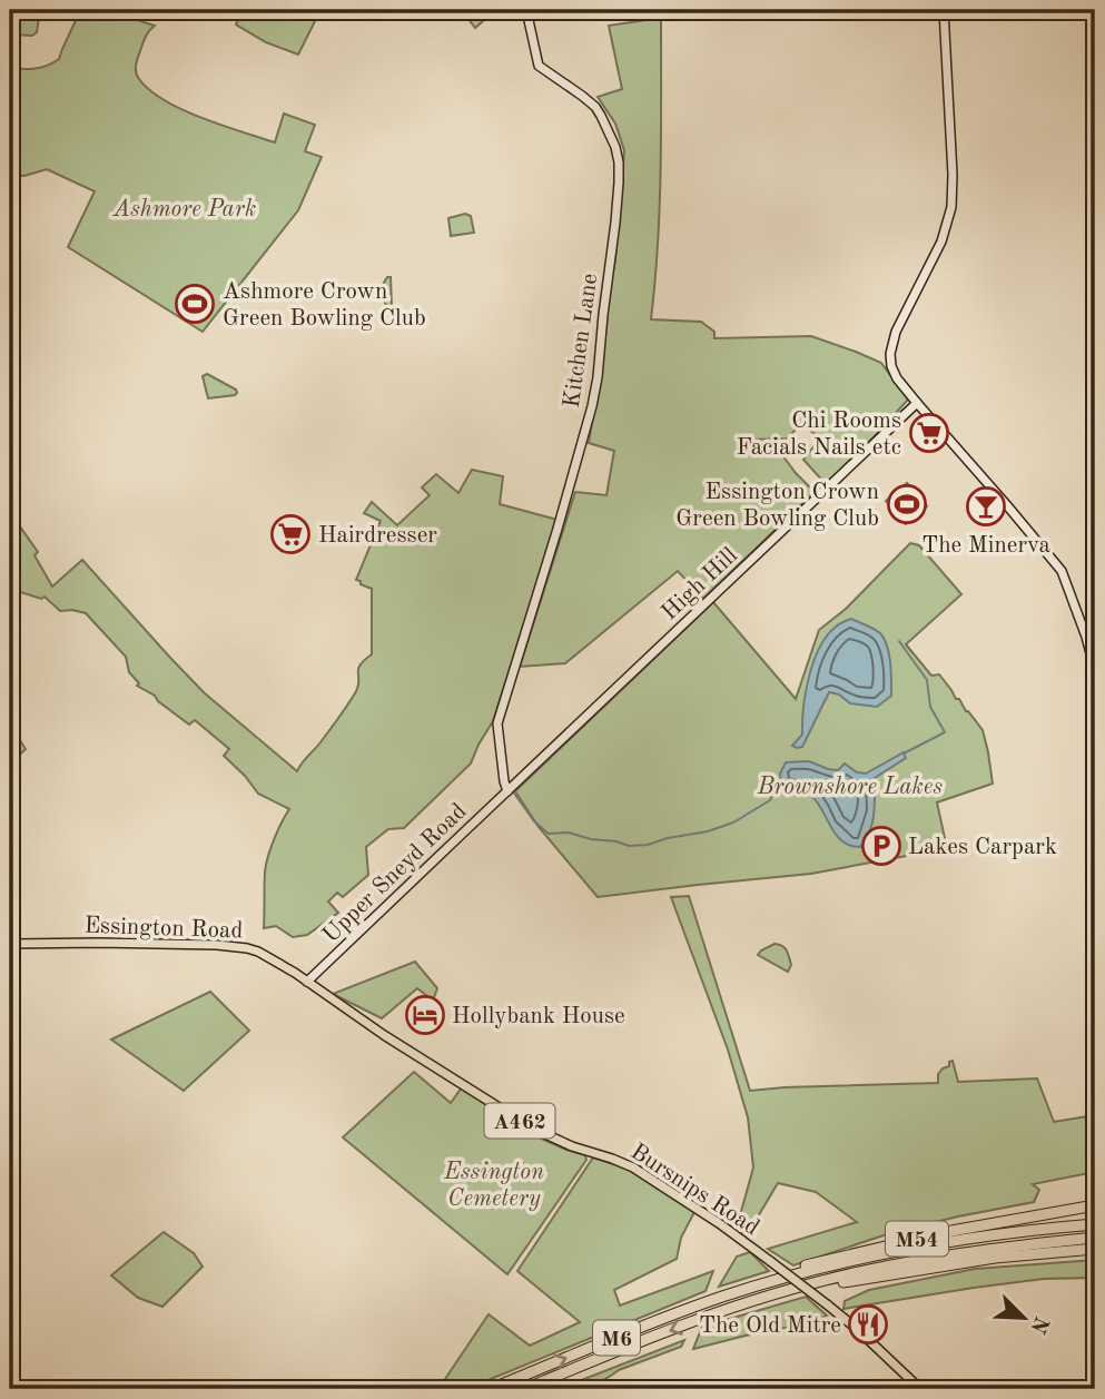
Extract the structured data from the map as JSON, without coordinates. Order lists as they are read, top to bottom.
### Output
{
  "streets": {
    "highway": ["M54", "M6"],
    "main road": ["Essington Road", "A462", "Bursnips Road"],
    "street": ["Kitchen Lane", "High Hill", "Upper Sneyd Road"]
  },
  "crossings": [
    ["Kitchen Lane", "High Hill"],
    ["Kitchen Lane", "Upper Sneyd Road"],
    ["High Hill", "Upper Sneyd Road"],
    ["Upper Sneyd Road", "Essington Road"],
    ["Upper Sneyd Road", "Bursnips Road"],
    ["Essington Road", "Bursnips Road"],
    ["M54", "M6"]
  ],
  "parks": ["Ashmore Park", "Brownshore Lakes", "Essington Cemetery"],
  "places": {
    "sports": ["Ashmore Crown Green Bowling Club", "Essington Crown Green Bowling Club"],
    "supermarket": ["Chi Rooms Facials Nails etc", "Hairdresser"],
    "bar": ["The Minerva"],
    "parking": ["Lakes Carpark"],
    "hotel": ["Hollybank House"],
    "restaurant": ["The Old Mitre"]
  },
  "north": "bottom right"
}
